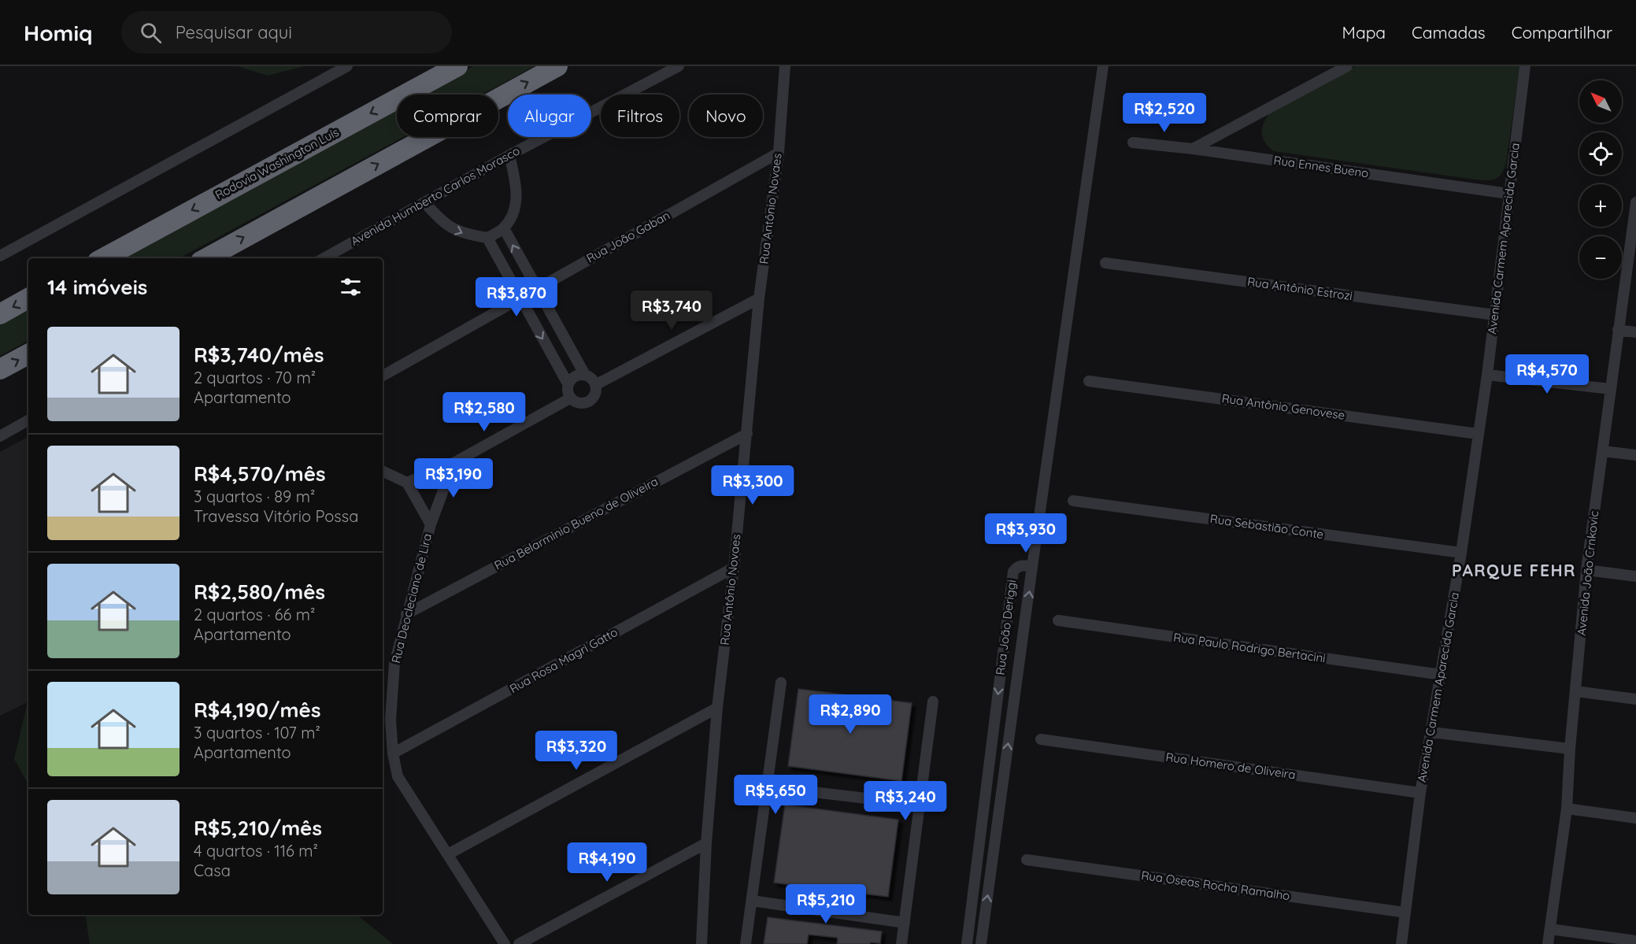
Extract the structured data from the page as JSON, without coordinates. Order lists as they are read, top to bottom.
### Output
{
  "streets": {
    "highway": ["Rodovia Washington Luís"],
    "street": [
      "Rua Ennes Bueno",
      "Avenida Humberto Carlos Morasco",
      "Rua Antônio Novaes",
      "Rua João Gaban",
      "Avenida Carmem Aparecida Garcia",
      "Rua Antônio Estrozi",
      "Rua Antônio Genovese",
      "Rua Belarminio Bueno de Oliveira",
      "Rua Sebastião Conte",
      "Avenida João Crnkovic",
      "Rua Deocleciano de Lira",
      "Rua João Deriggi",
      "Rua Paulo Rodrigo Bertacini",
      "Rua Rosa Magri Gatto",
      "Rua Homero de Oliveira",
      "Rua Oseas Rocha Ramalho"
    ]
  },
  "crossings": [
    ["Rua Ennes Bueno", "Avenida Carmem Aparecida Garcia"],
    ["Rua Antônio Novaes", "Rua João Gaban"],
    ["Rua Antônio Novaes", "Rua Belarminio Bueno de Oliveira"],
    ["Rua Antônio Novaes", "Rua Rosa Magri Gatto"],
    ["Avenida Carmem Aparecida Garcia", "Rua Antônio Estrozi"],
    ["Avenida Carmem Aparecida Garcia", "Rua Antônio Genovese"],
    ["Avenida Carmem Aparecida Garcia", "Rua Sebastião Conte"],
    ["Avenida Carmem Aparecida Garcia", "Rua Paulo Rodrigo Bertacini"],
    ["Avenida Carmem Aparecida Garcia", "Rua Homero de Oliveira"],
    ["Avenida Carmem Aparecida Garcia", "Rua Oseas Rocha Ramalho"],
    ["Rua Belarminio Bueno de Oliveira", "Rua Deocleciano de Lira"],
    ["Rua Deocleciano de Lira", "Rua Rosa Magri Gatto"]
  ],
  "districts": ["PARQUE FEHR"],
  "north": "top left",
  "page": {
    "header": "Homiq",
    "search": "Pesquisar aqui",
    "nav": ["Mapa", "Camadas", "Compartilhar"],
    "map_buttons": ["+", "−"],
    "price": [
      "R$2,520",
      "R$3,870",
      "R$3,740",
      "R$4,570",
      "R$2,580",
      "R$3,190",
      "R$3,300",
      "R$3,930",
      "R$2,890",
      "R$3,320",
      "R$5,650",
      "R$3,240",
      "R$4,190",
      "R$5,210"
    ],
    "chip": [
      "Comprar",
      "Alugar",
      "Filtros",
      "Novo"
    ],
    "heading": "14 imóveis",
    "list": [
      {
        "name": "R$3,740/mês",
        "note": "2 quartos · 70 m² · Apartamento"
      },
      {
        "name": "R$4,570/mês",
        "note": "3 quartos · 89 m² · Travessa Vitório Possa"
      },
      {
        "name": "R$2,580/mês",
        "note": "2 quartos · 66 m² · Apartamento"
      },
      {
        "name": "R$4,190/mês",
        "note": "3 quartos · 107 m² · Apartamento"
      },
      {
        "name": "R$5,210/mês",
        "note": "4 quartos · 116 m² · Casa"
      }
    ]
  }
}
